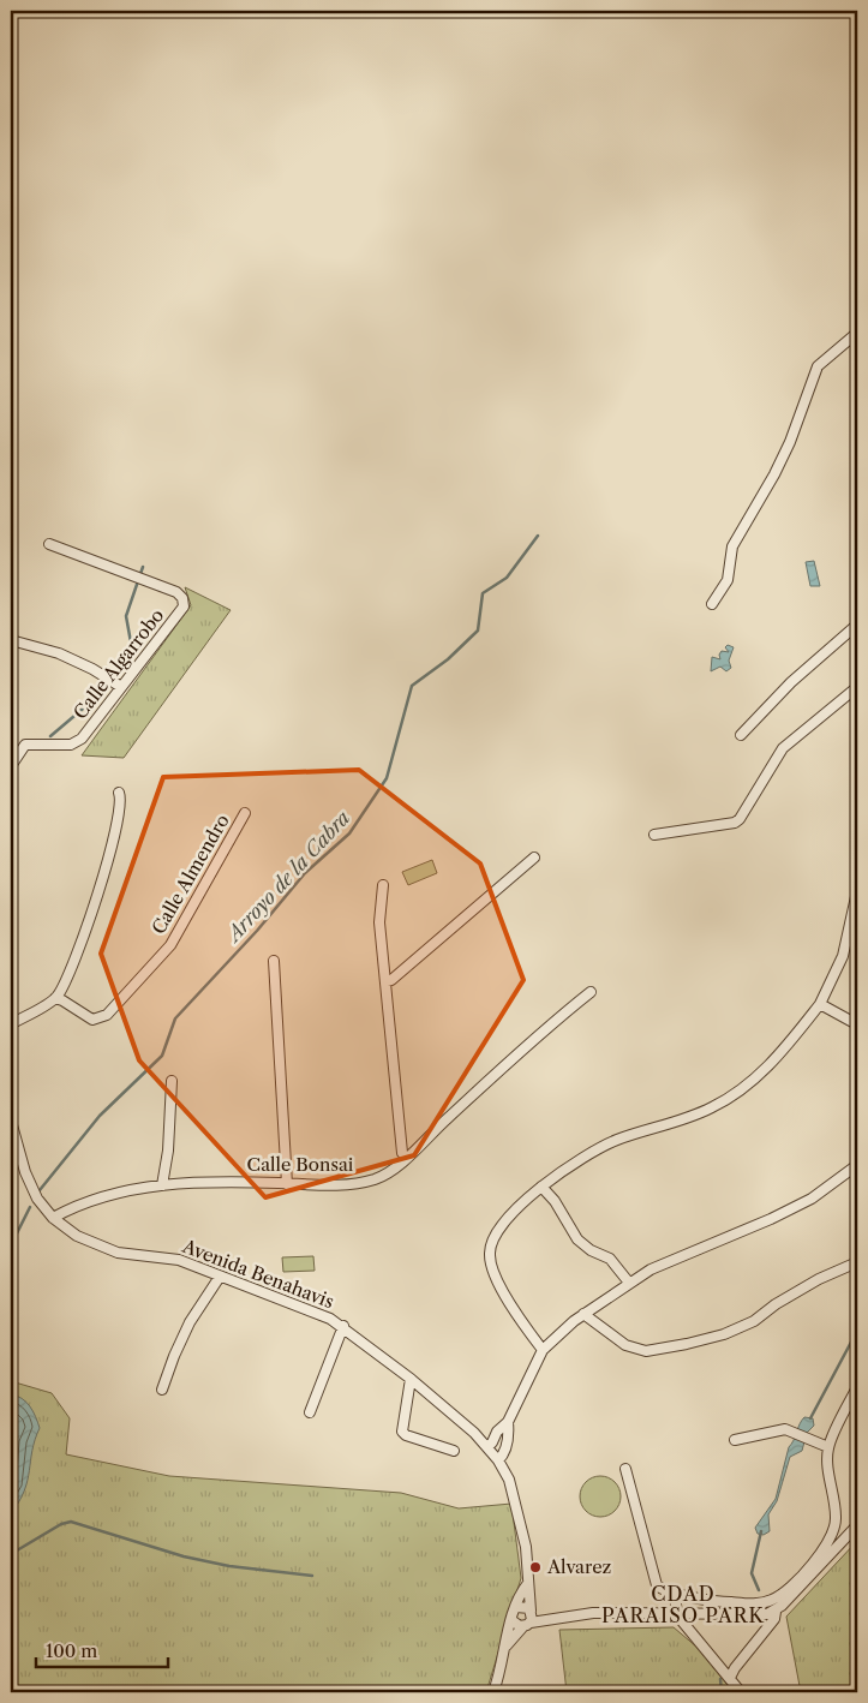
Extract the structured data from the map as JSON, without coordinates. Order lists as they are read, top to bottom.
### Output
{
  "streets": {
    "street": [
      "Calle Algarrobo",
      "Calle Almendro",
      "Calle Bonsai",
      "Avenida Benahavis"
    ]
  },
  "crossings": [
    ["Calle Bonsai", "Avenida Benahavis"]
  ],
  "districts": ["CDAD PARAISO PARK"],
  "water": ["Arroyo de la Cabra"],
  "places": ["Alvarez"],
  "scale_bar": "100 m"
}
